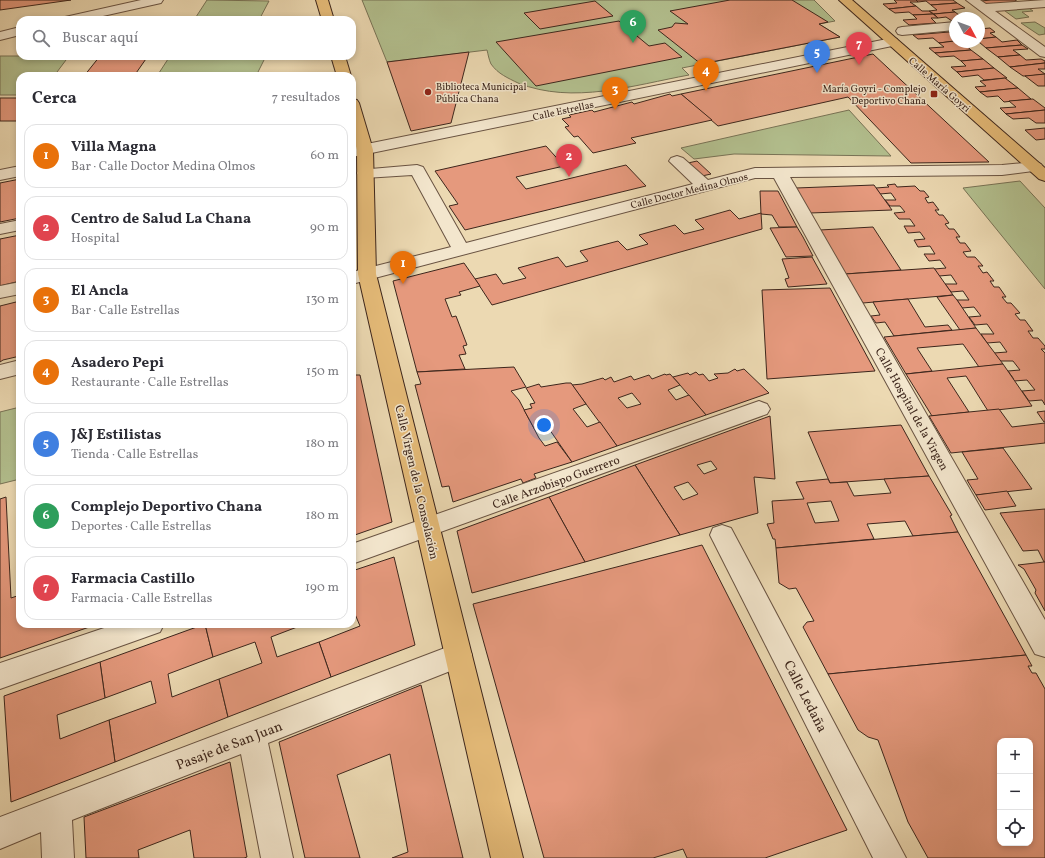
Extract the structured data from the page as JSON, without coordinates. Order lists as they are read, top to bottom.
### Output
{
  "streets": {
    "main road": ["Calle María Goyri", "Calle Virgen de la Consolación"],
    "street": [
      "Calle Estrellas",
      "Calle Doctor Medina Olmos",
      "Calle Hospital de la Virgen",
      "Calle Arzobispo Guerrero",
      "Calle Ledaña",
      "Pasaje de San Juan"
    ]
  },
  "crossings": [
    ["Calle María Goyri", "Calle Estrellas"],
    ["Calle María Goyri", "Calle Doctor Medina Olmos"],
    ["Calle Estrellas", "Calle Virgen de la Consolación"],
    ["Calle Doctor Medina Olmos", "Calle Hospital de la Virgen"],
    ["Calle Doctor Medina Olmos", "Calle Virgen de la Consolación"],
    ["Calle Virgen de la Consolación", "Calle Arzobispo Guerrero"],
    ["Calle Virgen de la Consolación", "Pasaje de San Juan"]
  ],
  "places": {
    "other": ["Biblioteca Municipal Pública Chana"],
    "transit": ["María Goyri - Complejo Deportivo Chana"]
  },
  "north": "bottom right",
  "page": {
    "pins": [
      "6",
      "7",
      "5",
      "4",
      "3",
      "2",
      "1"
    ],
    "search": "Buscar aquí",
    "heading": ["Cerca", "7 resultados"],
    "list": [
      {
        "mark": "1",
        "name": "Villa Magna",
        "note": "Bar · Calle Doctor Medina Olmos",
        "value": "60 m"
      },
      {
        "mark": "2",
        "name": "Centro de Salud La Chana",
        "note": "Hospital",
        "value": "90 m"
      },
      {
        "mark": "3",
        "name": "El Ancla",
        "note": "Bar · Calle Estrellas",
        "value": "130 m"
      },
      {
        "mark": "4",
        "name": "Asadero Pepi",
        "note": "Restaurante · Calle Estrellas",
        "value": "150 m"
      },
      {
        "mark": "5",
        "name": "J&J Estilistas",
        "note": "Tienda · Calle Estrellas",
        "value": "180 m"
      },
      {
        "mark": "6",
        "name": "Complejo Deportivo Chana",
        "note": "Deportes · Calle Estrellas",
        "value": "180 m"
      },
      {
        "mark": "7",
        "name": "Farmacia Castillo",
        "note": "Farmacia · Calle Estrellas",
        "value": "190 m"
      }
    ],
    "map_buttons": ["+", "−"]
  }
}
